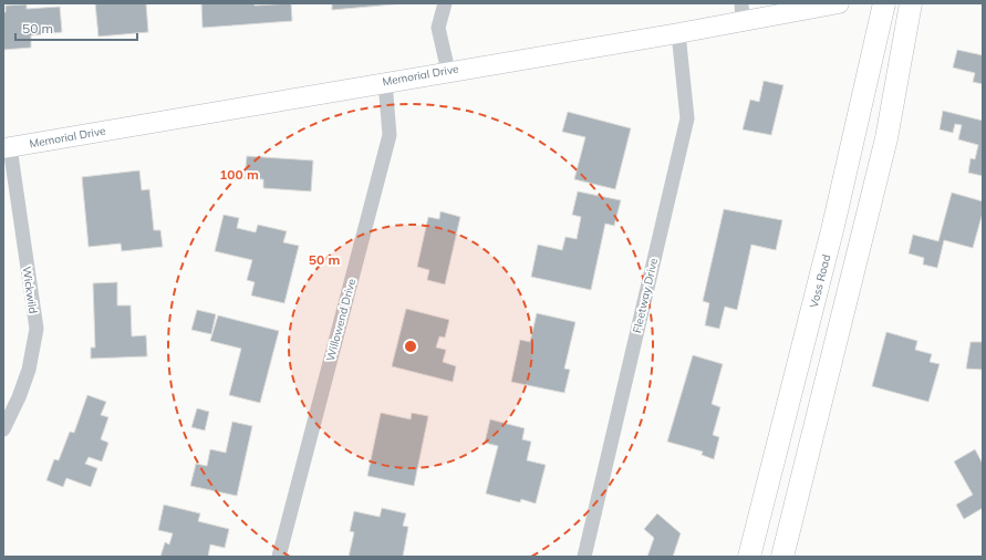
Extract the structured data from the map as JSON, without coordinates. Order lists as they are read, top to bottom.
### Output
{
  "streets": {
    "main road": ["Voss Road"],
    "street": [
      "Memorial Drive",
      "Wickwild",
      "Fleetway Drive",
      "Willowend Drive"
    ]
  },
  "crossings": [
    ["Memorial Drive", "Wickwild"],
    ["Memorial Drive", "Fleetway Drive"],
    ["Memorial Drive", "Willowend Drive"]
  ],
  "scale_bar": "50 m",
  "rings": ["100 m", "50 m"]
}
